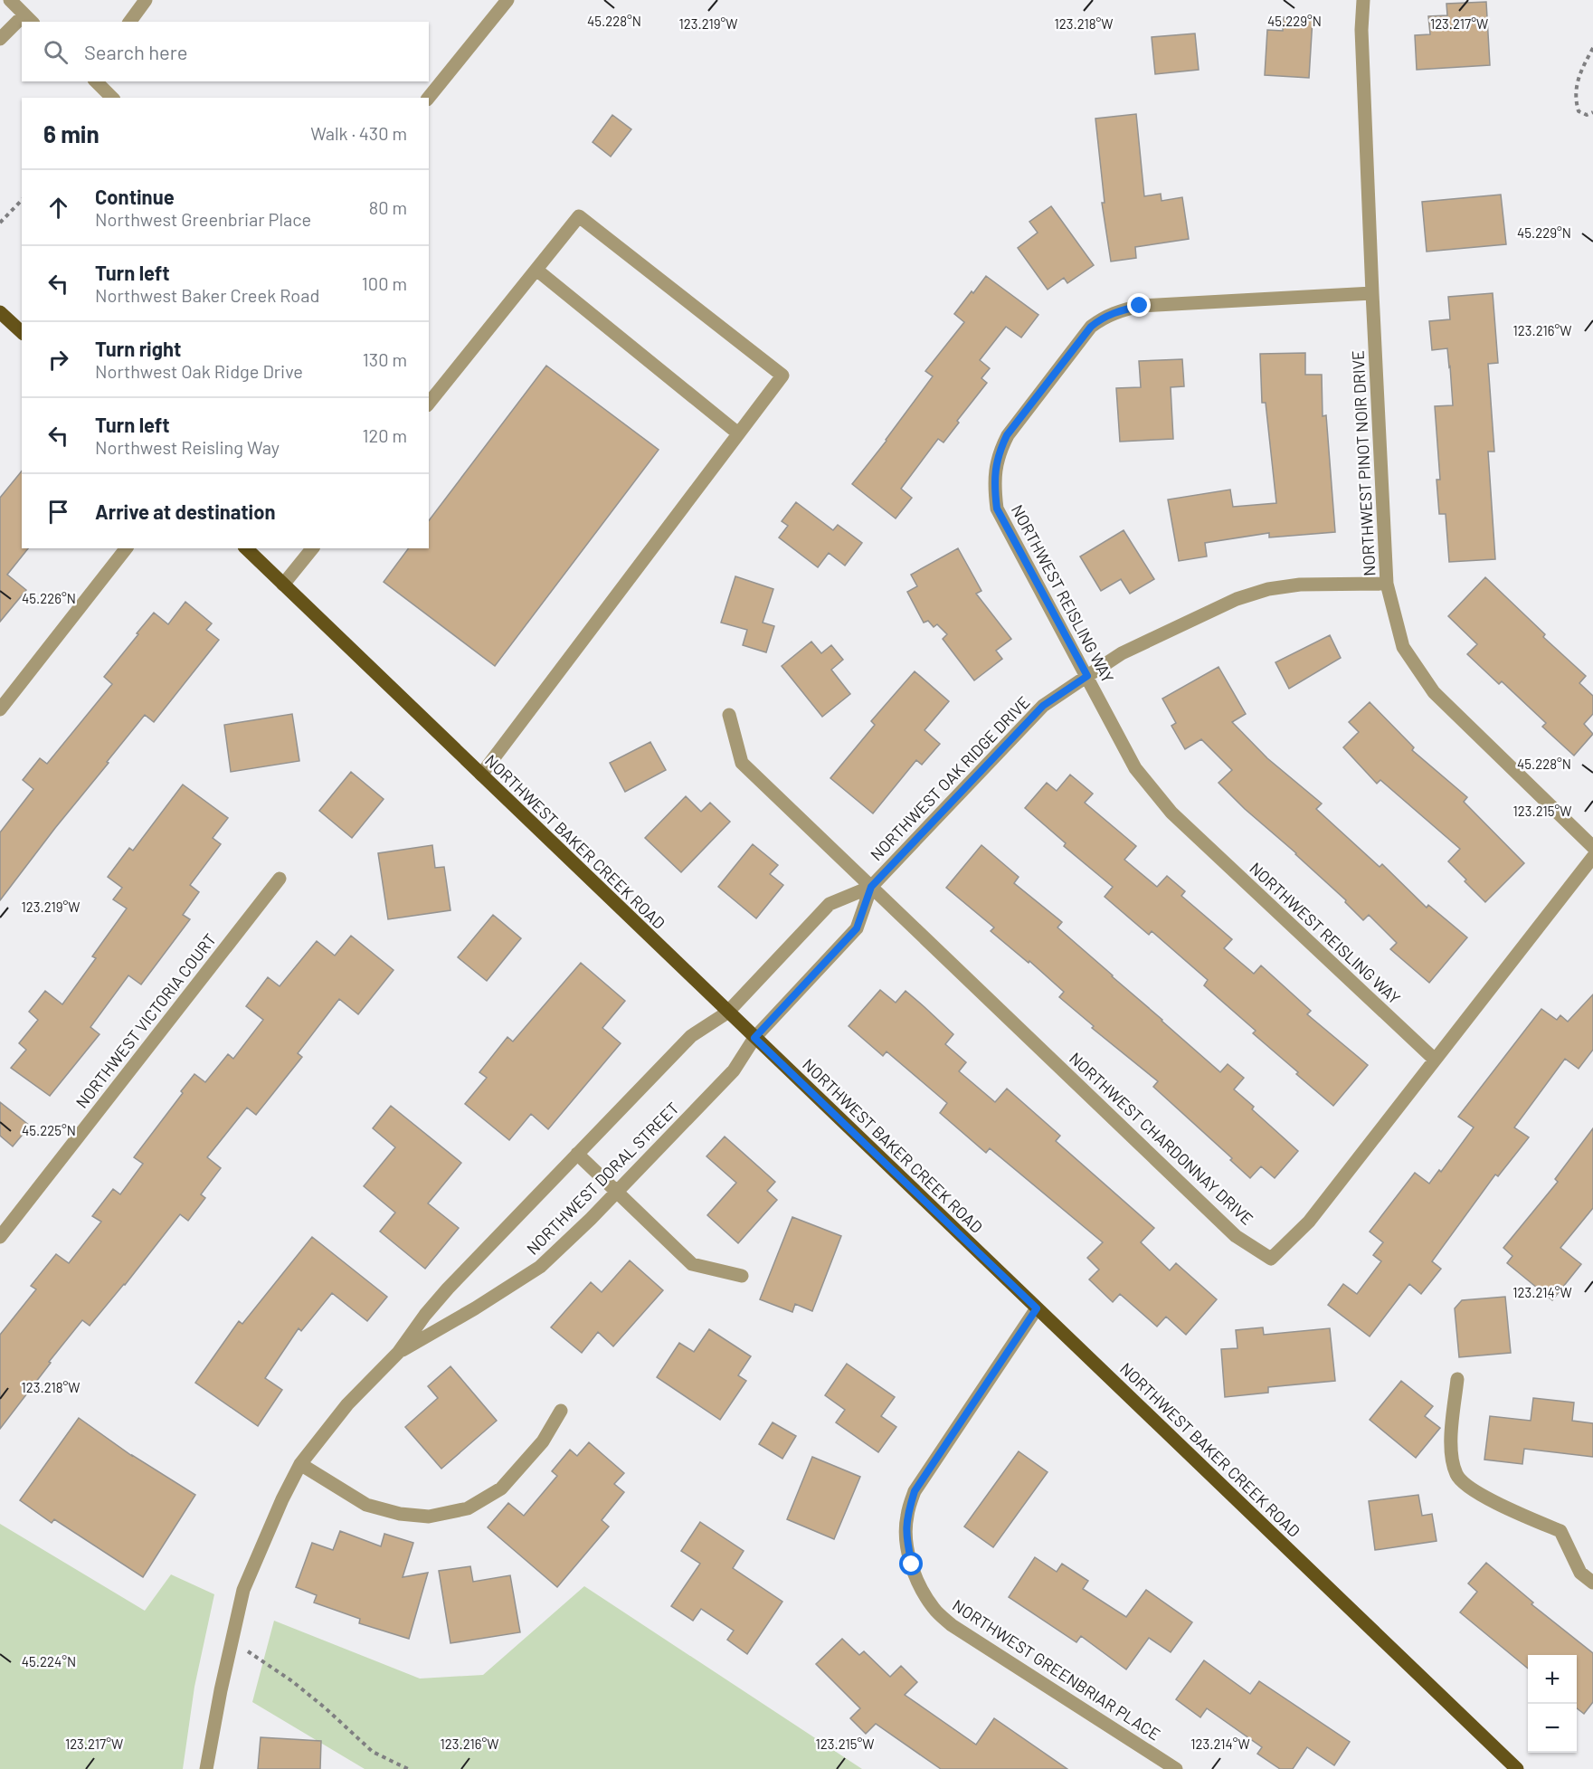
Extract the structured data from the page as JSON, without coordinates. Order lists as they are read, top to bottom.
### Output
{
  "streets": {
    "main road": ["NORTHWEST BAKER CREEK ROAD"],
    "street": [
      "NORTHWEST PINOT NOIR DRIVE",
      "NORTHWEST REISLING WAY",
      "NORTHWEST OAK RIDGE DRIVE",
      "NORTHWEST VICTORIA COURT",
      "NORTHWEST CHARDONNAY DRIVE",
      "NORTHWEST DORAL STREET",
      "NORTHWEST GREENBRIAR PLACE"
    ]
  },
  "crossings": [
    ["NORTHWEST PINOT NOIR DRIVE", "NORTHWEST REISLING WAY"],
    ["NORTHWEST PINOT NOIR DRIVE", "NORTHWEST OAK RIDGE DRIVE"],
    ["NORTHWEST REISLING WAY", "NORTHWEST OAK RIDGE DRIVE"],
    ["NORTHWEST REISLING WAY", "NORTHWEST CHARDONNAY DRIVE"],
    ["NORTHWEST OAK RIDGE DRIVE", "NORTHWEST BAKER CREEK ROAD"],
    ["NORTHWEST OAK RIDGE DRIVE", "NORTHWEST CHARDONNAY DRIVE"],
    ["NORTHWEST OAK RIDGE DRIVE", "NORTHWEST DORAL STREET"],
    ["NORTHWEST BAKER CREEK ROAD", "NORTHWEST DORAL STREET"],
    ["NORTHWEST BAKER CREEK ROAD", "NORTHWEST GREENBRIAR PLACE"]
  ],
  "page": {
    "search": "Search here",
    "heading": ["6 min", "Walk · 430 m"],
    "list": [
      ["Continue", "Northwest Greenbriar Place", "80 m"],
      ["Turn left", "Northwest Baker Creek Road", "100 m"],
      ["Turn right", "Northwest Oak Ridge Drive", "130 m"],
      ["Turn left", "Northwest Reisling Way", "120 m"],
      "Arrive at destination"
    ],
    "map_buttons": ["+", "−"]
  },
  "coordinates": [
    "45.228°N",
    "45.229°N",
    "123.219°W",
    "123.218°W",
    "123.217°W",
    "123.216°W",
    "45.226°N",
    "123.215°W",
    "45.225°N",
    "123.214°W",
    "45.224°N"
  ]
}
